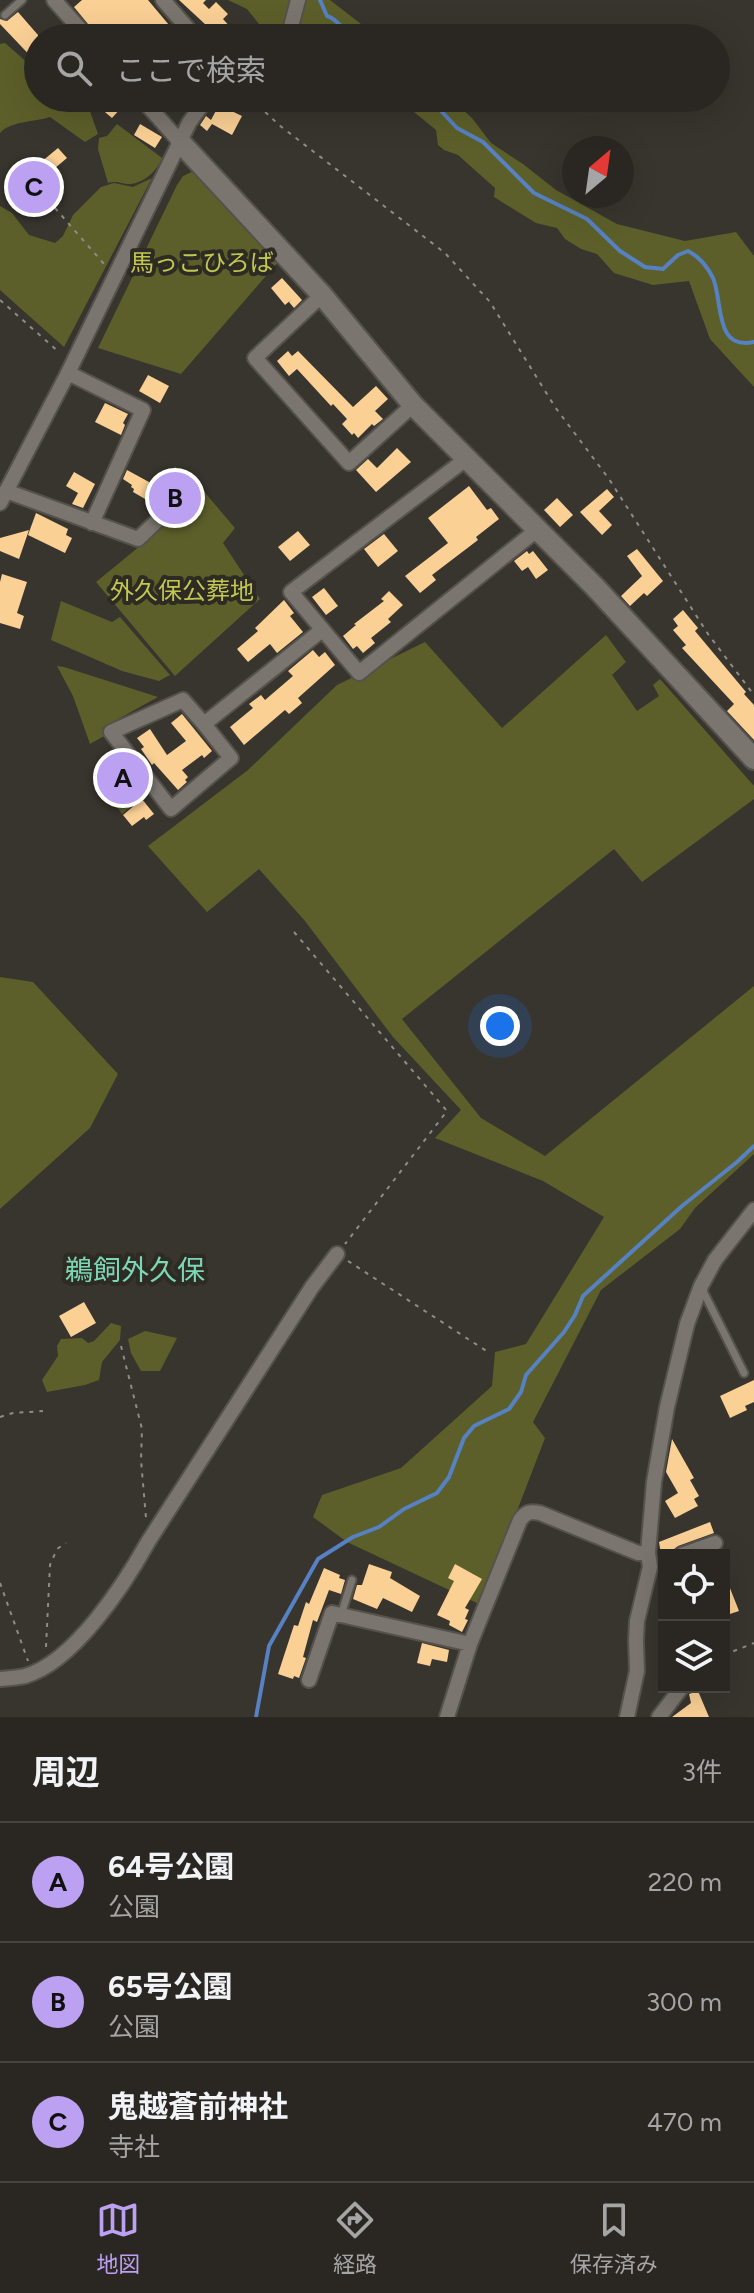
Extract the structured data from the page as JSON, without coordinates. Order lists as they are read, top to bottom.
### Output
{
  "districts": ["鵜飼外久保"],
  "parks": ["馬っこひろば", "外久保公葬地"],
  "north": "top right",
  "page": {
    "search": "ここで検索",
    "pins": ["C", "B", "A"],
    "heading": ["周辺", "3件"],
    "list": [
      {
        "mark": "A",
        "name": "64号公園",
        "note": "公園",
        "value": "220 m"
      },
      {
        "mark": "B",
        "name": "65号公園",
        "note": "公園",
        "value": "300 m"
      },
      {
        "mark": "C",
        "name": "鬼越蒼前神社",
        "note": "寺社",
        "value": "470 m"
      }
    ],
    "nav": ["地図", "経路", "保存済み"]
  }
}
